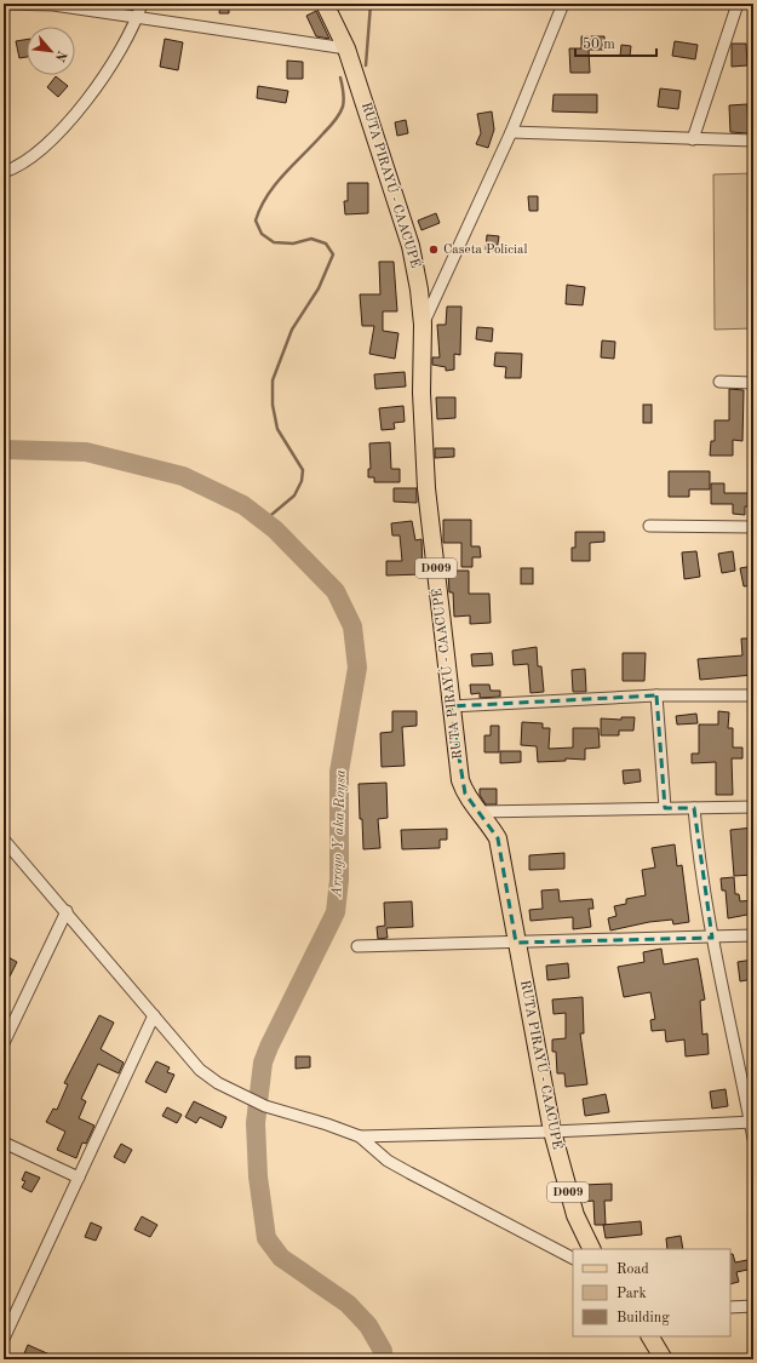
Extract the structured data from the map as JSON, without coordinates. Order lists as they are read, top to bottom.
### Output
{
  "streets": {
    "main road": ["RUTA PIRAYÚ - CAACUPÉ", "D009"]
  },
  "water": ["Arroyo Y aka Roysa"],
  "places": ["Caseta Policial"],
  "legend": ["Road", "Park", "Building"],
  "scale_bar": "50 m",
  "north": "bottom right"
}
